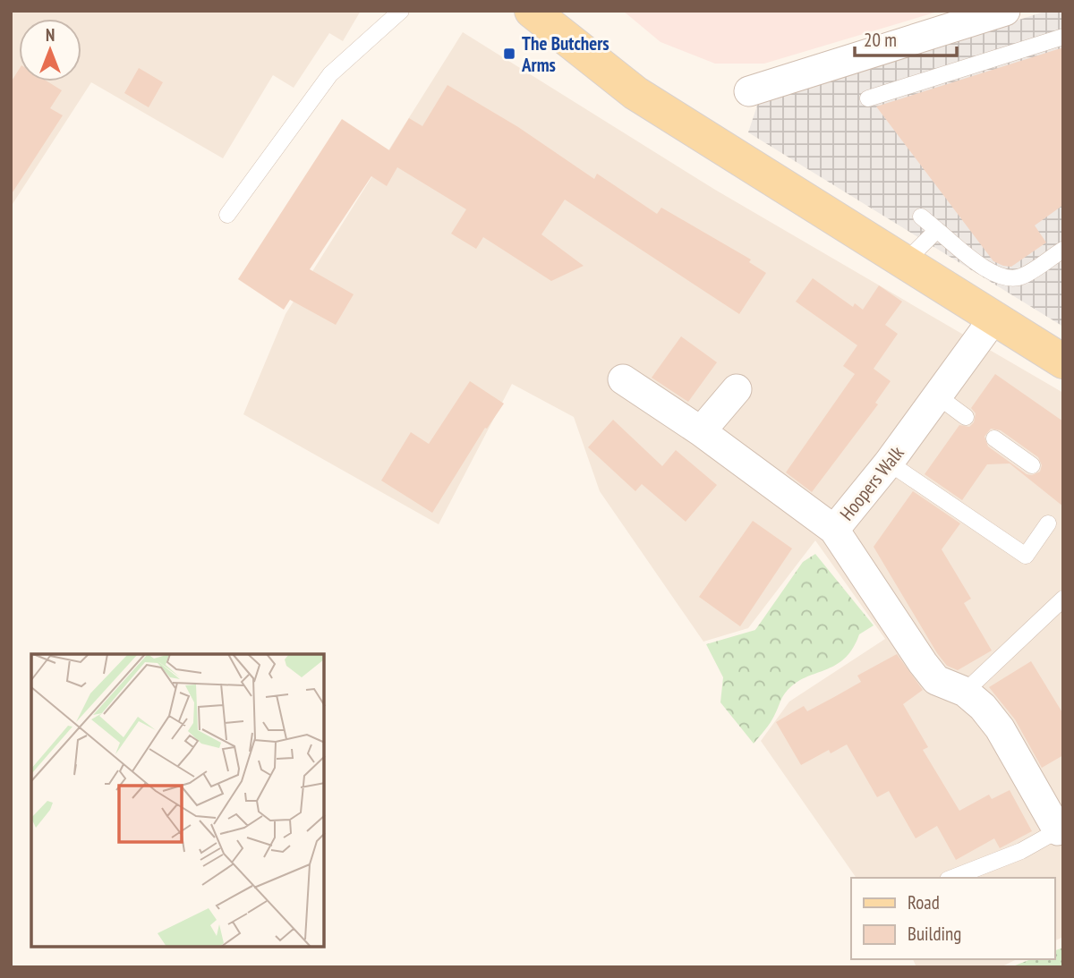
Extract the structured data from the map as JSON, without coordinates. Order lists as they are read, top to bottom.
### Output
{
  "streets": {
    "street": ["Hoopers Walk"]
  },
  "places": {
    "transit": ["The Butchers Arms"]
  },
  "legend": ["Road", "Building"],
  "scale_bar": "20 m",
  "north": "top"
}
